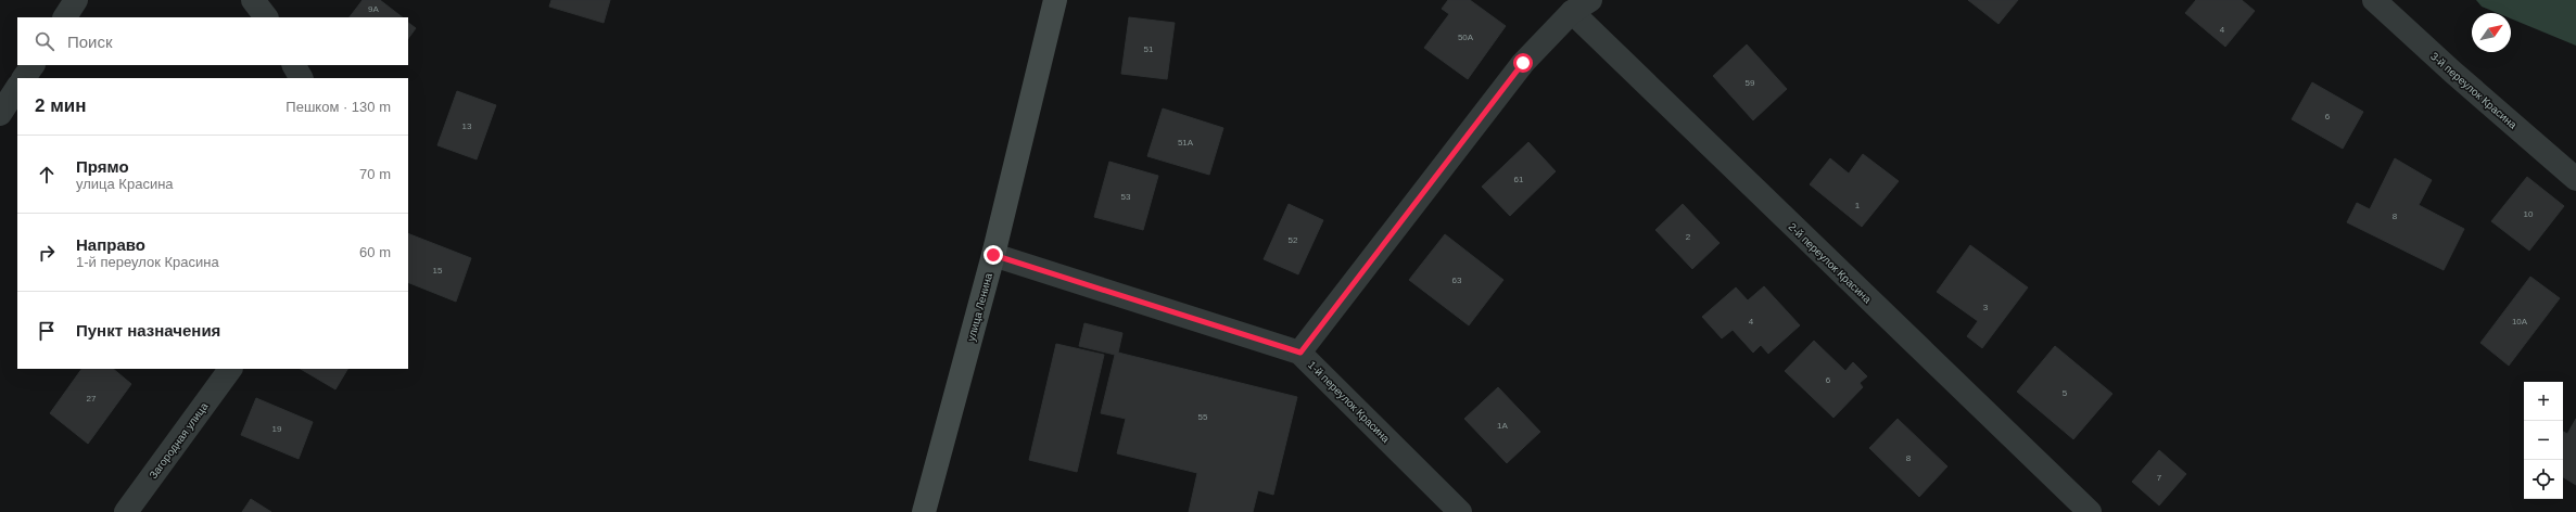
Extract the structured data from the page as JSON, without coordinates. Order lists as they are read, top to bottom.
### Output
{
  "streets": {
    "main road": ["улица Ленина"],
    "street": [
      "3-й переулок Красина",
      "2-й переулок Красина",
      "1-й переулок Красина",
      "Загородная улица"
    ]
  },
  "crossings": [
    ["улица Ленина", "1-й переулок Красина"]
  ],
  "house_numbers": [
    "9А",
    "4",
    "50А",
    "51",
    "59",
    "6",
    "13",
    "51А",
    "61",
    "53",
    "1",
    "10",
    "8",
    "2",
    "52",
    "15",
    "63",
    "3",
    "4",
    "10А",
    "6",
    "5",
    "27",
    "55",
    "1А",
    "19",
    "8",
    "7"
  ],
  "north": "top right",
  "page": {
    "search": "Поиск",
    "heading": ["2 мин", "Пешком · 130 m"],
    "list": [
      ["Прямо", "улица Красина", "70 m"],
      ["Направо", "1-й переулок Красина", "60 m"],
      "Пункт назначения"
    ],
    "map_buttons": ["+", "−"]
  }
}
